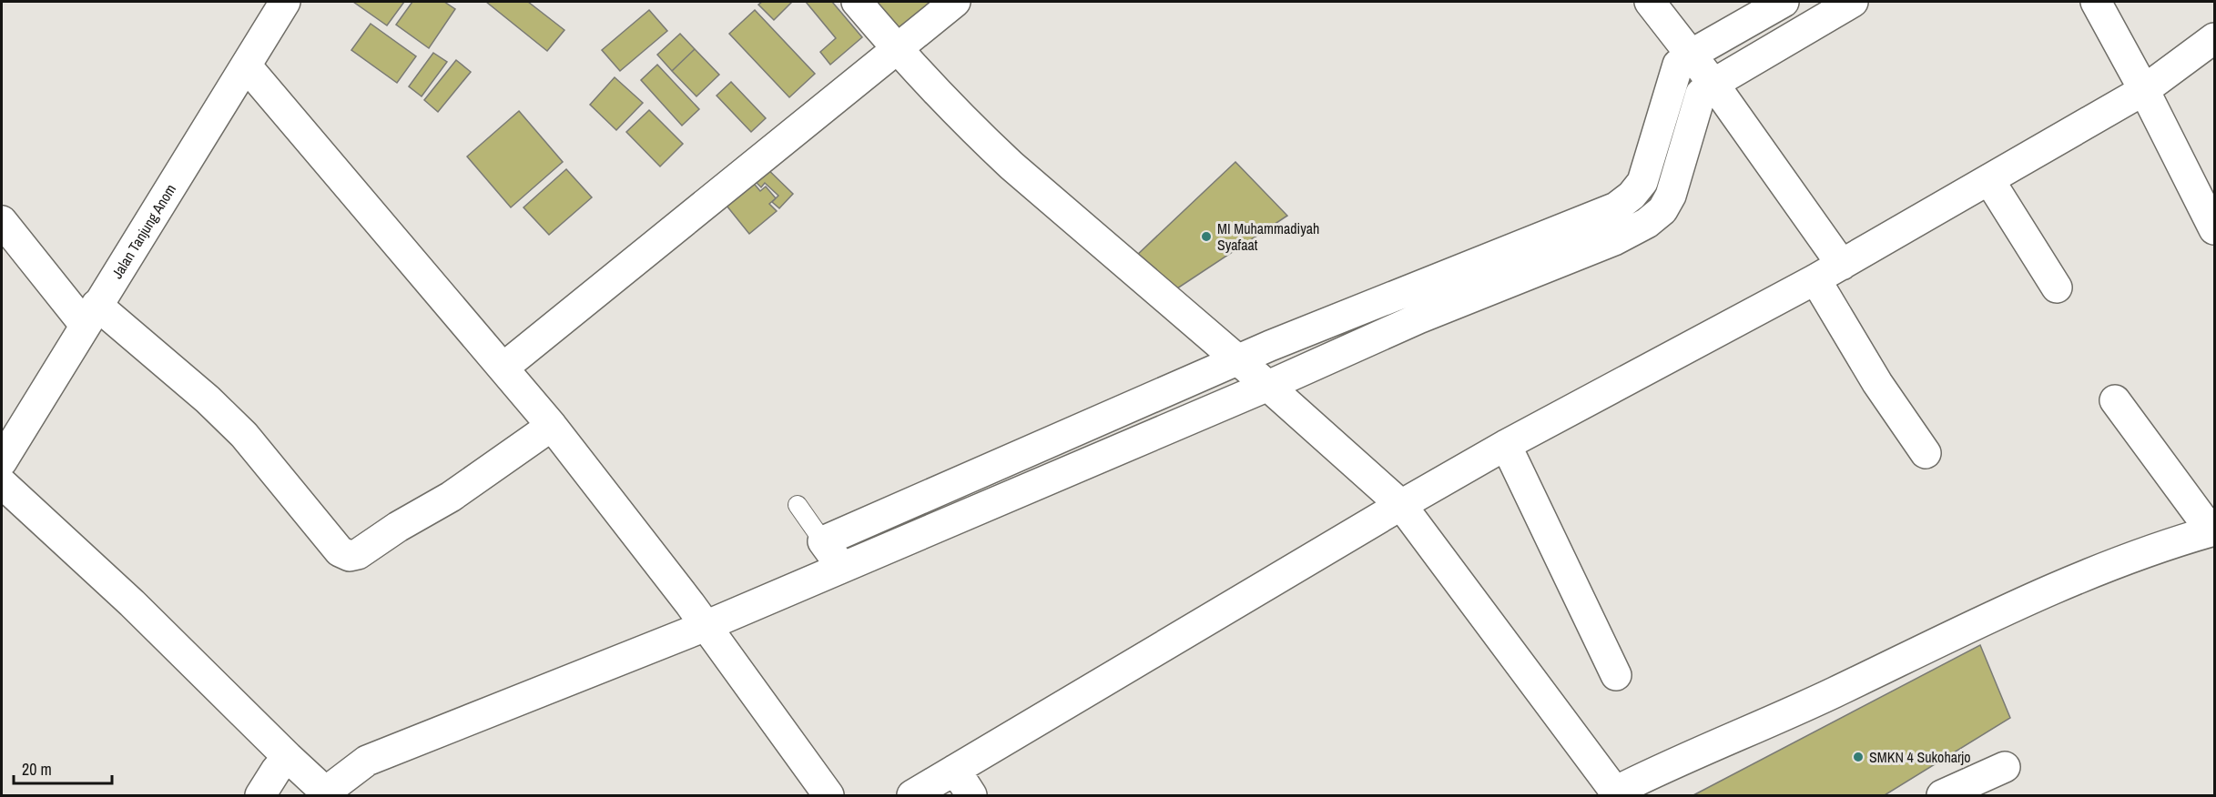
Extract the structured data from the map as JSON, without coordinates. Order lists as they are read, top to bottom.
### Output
{
  "streets": {
    "street": ["Jalan Tanjung Anom"]
  },
  "places": ["MI Muhammadiyah Syafaat", "SMKN 4 Sukoharjo"],
  "scale_bar": "20 m"
}
